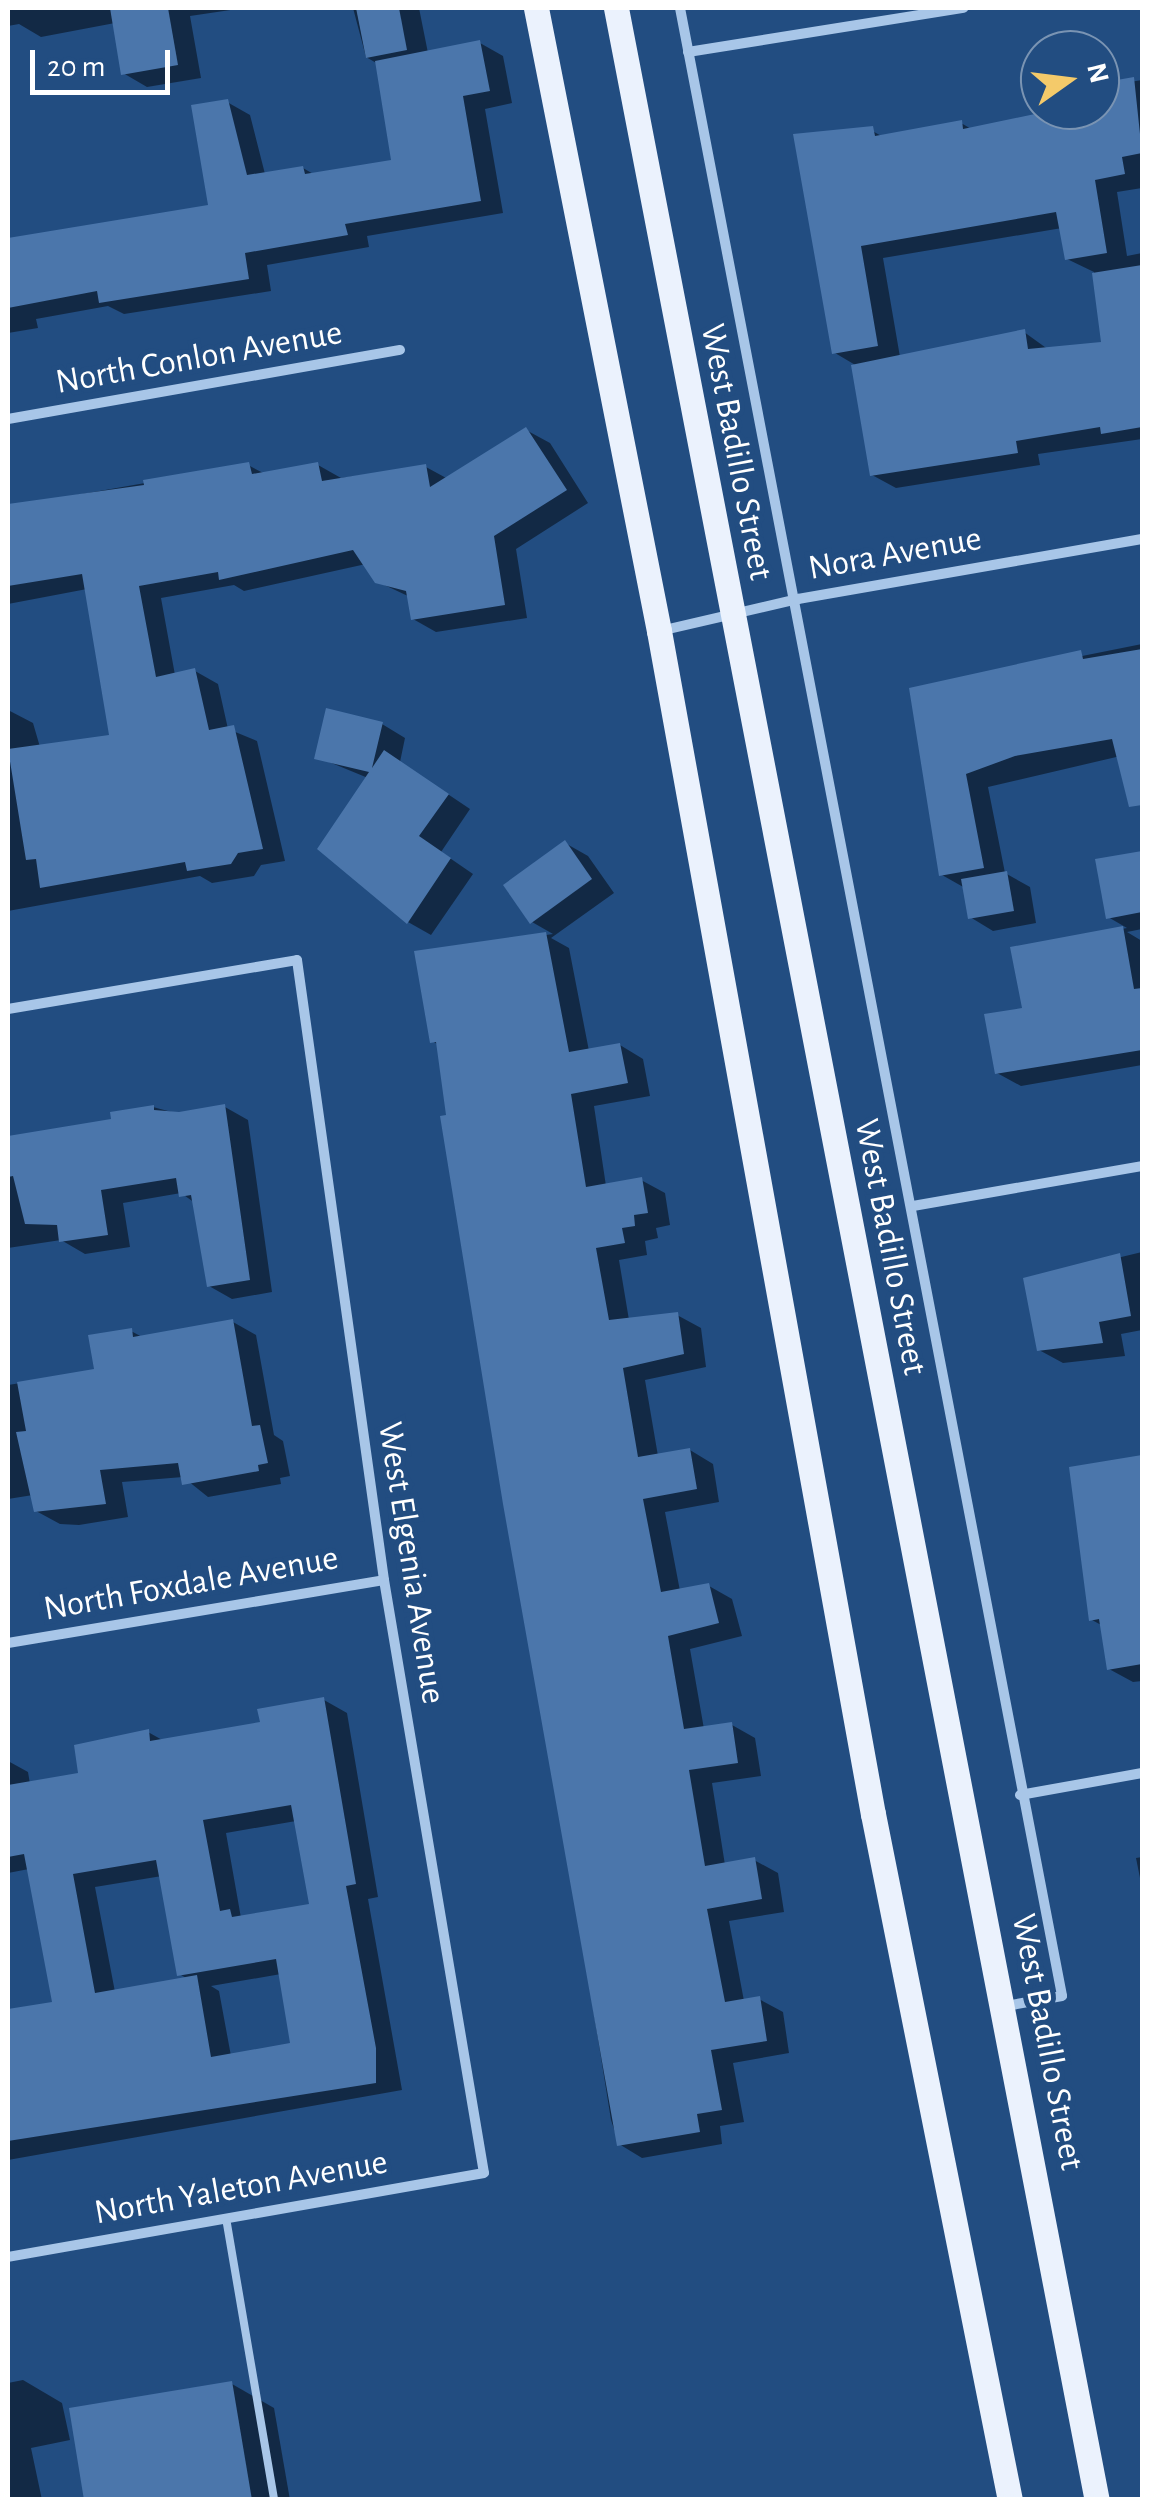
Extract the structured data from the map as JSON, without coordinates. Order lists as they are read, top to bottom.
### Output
{
  "streets": {
    "main road": ["West Badillo Street"],
    "street": [
      "North Conlon Avenue",
      "Nora Avenue",
      "West Elgenia Avenue",
      "North Foxdale Avenue",
      "North Yaleton Avenue"
    ]
  },
  "crossings": [
    ["West Badillo Street", "Nora Avenue"],
    ["West Elgenia Avenue", "North Foxdale Avenue"],
    ["West Elgenia Avenue", "North Yaleton Avenue"]
  ],
  "scale_bar": "20 m",
  "north": "right"
}
